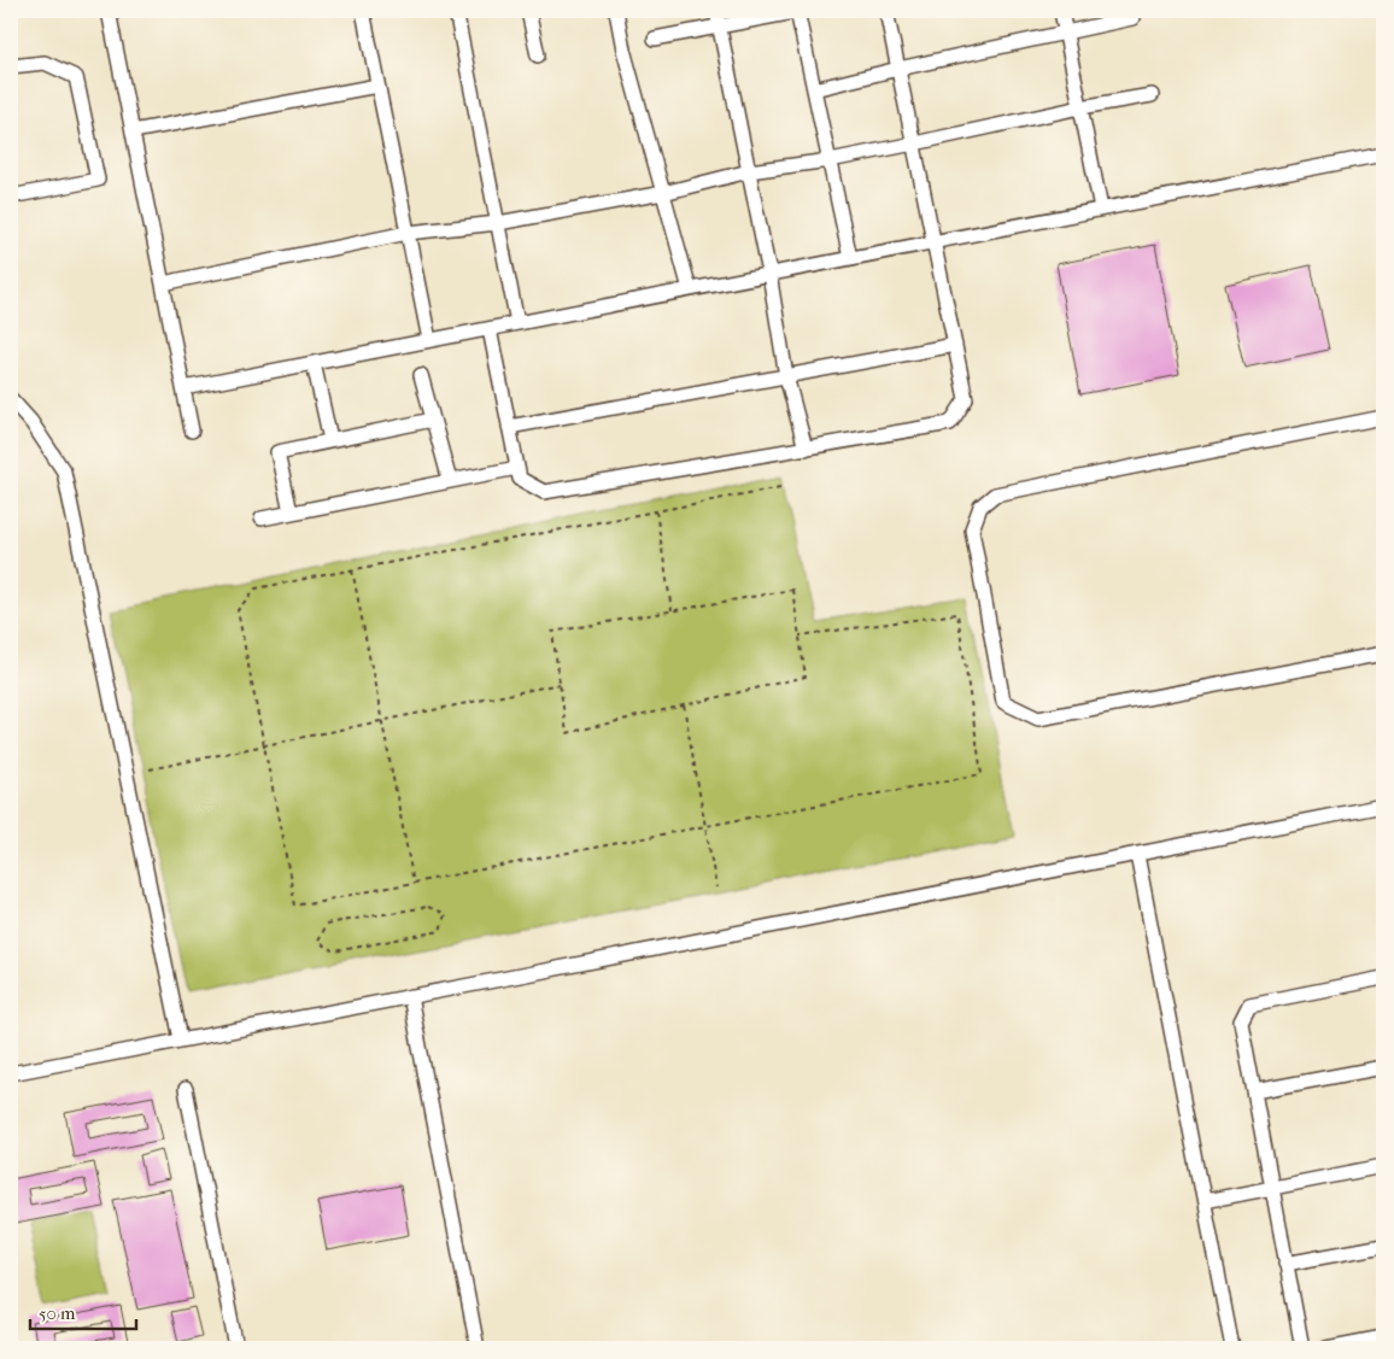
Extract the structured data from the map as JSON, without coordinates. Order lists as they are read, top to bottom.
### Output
{
  "scale_bar": "50 m"
}
